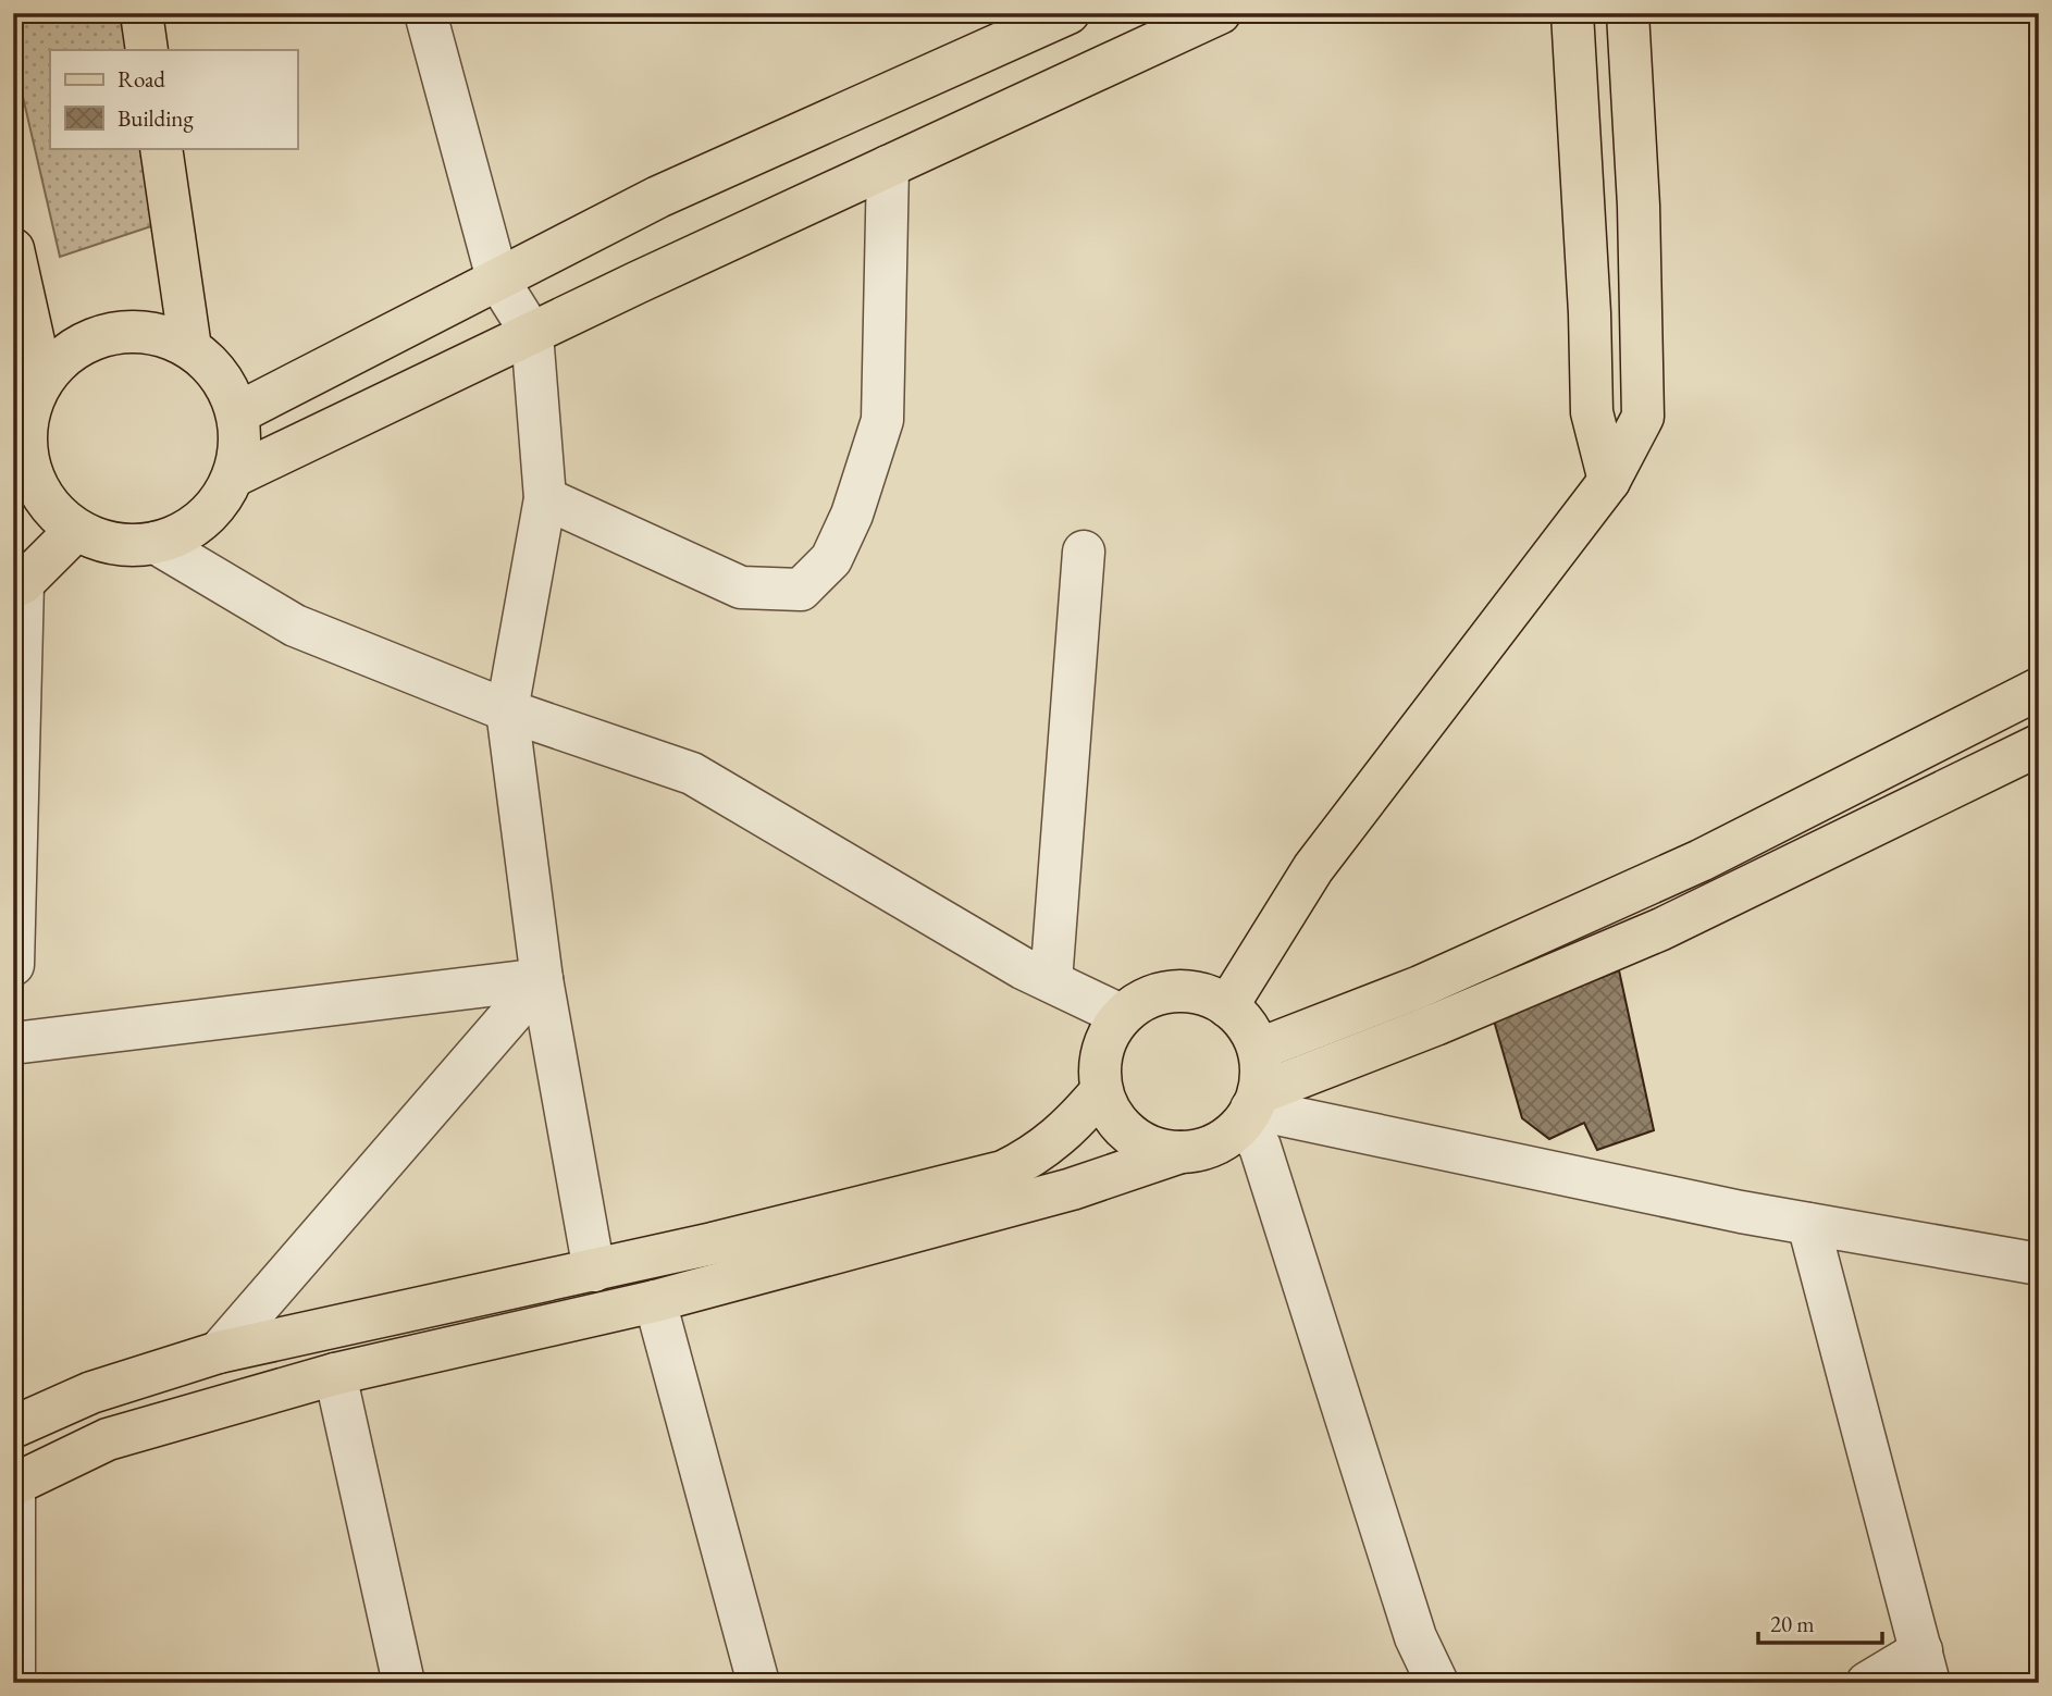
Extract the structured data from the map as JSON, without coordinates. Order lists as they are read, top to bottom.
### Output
{
  "legend": ["Road", "Building"],
  "scale_bar": "20 m"
}
